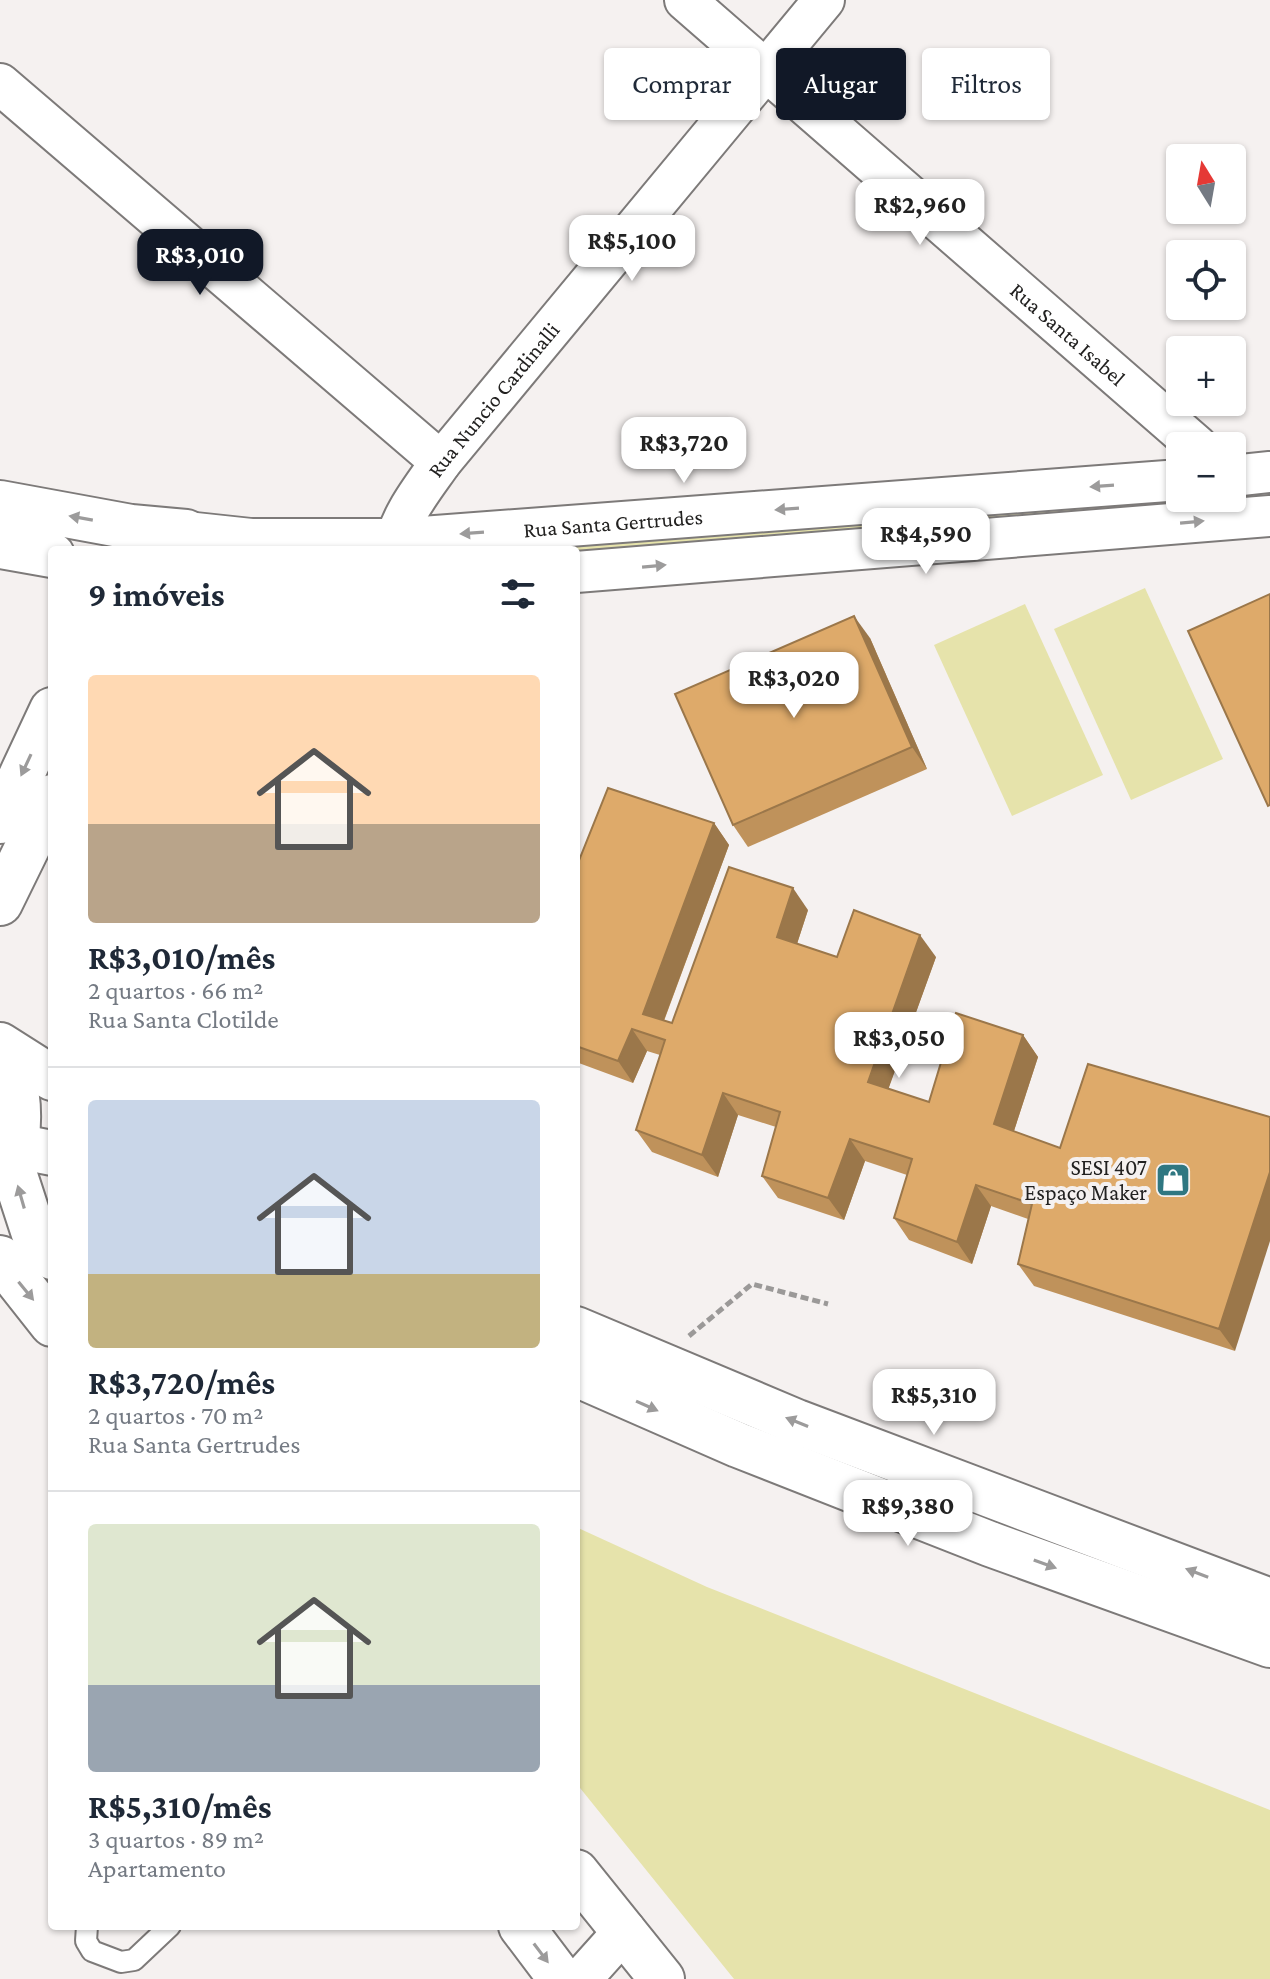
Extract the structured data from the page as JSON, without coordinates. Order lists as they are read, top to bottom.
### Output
{
  "streets": {
    "street": ["Rua Santa Isabel", "Rua Nuncio Cardinalli", "Rua Santa Gertrudes"]
  },
  "crossings": [
    ["Rua Santa Isabel", "Rua Nuncio Cardinalli"],
    ["Rua Nuncio Cardinalli", "Rua Santa Gertrudes"]
  ],
  "places": {
    "shop": ["SESI 407 Espaço Maker"]
  },
  "north": "top",
  "page": {
    "chip": ["Comprar", "Alugar", "Filtros"],
    "map_buttons": ["+", "−"],
    "price": [
      "R$2,960",
      "R$5,100",
      "R$3,010",
      "R$3,720",
      "R$4,590",
      "R$3,020",
      "R$3,050",
      "R$5,310",
      "R$9,380"
    ],
    "heading": "9 imóveis",
    "list": [
      {
        "name": "R$3,010/mês",
        "note": "2 quartos · 66 m² · Rua Santa Clotilde"
      },
      {
        "name": "R$3,720/mês",
        "note": "2 quartos · 70 m² · Rua Santa Gertrudes"
      },
      {
        "name": "R$5,310/mês",
        "note": "3 quartos · 89 m² · Apartamento"
      }
    ]
  }
}
